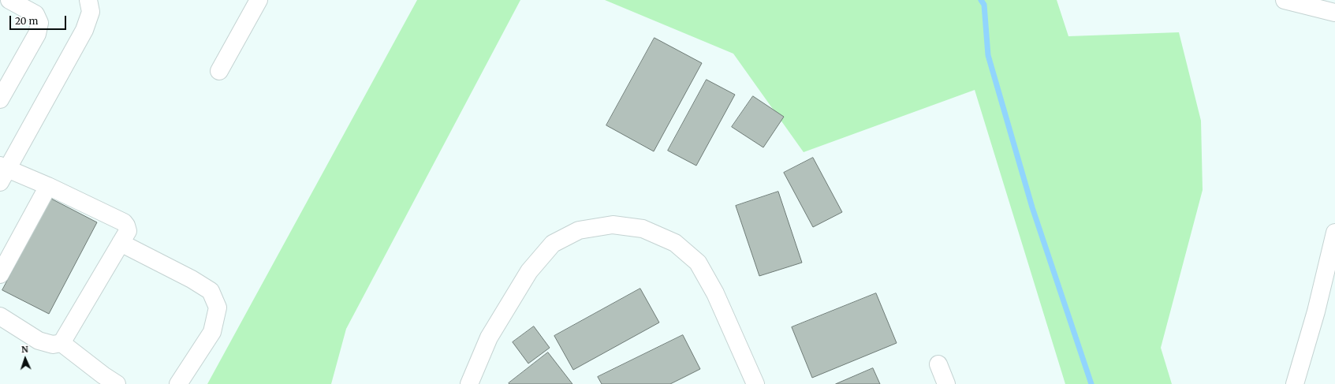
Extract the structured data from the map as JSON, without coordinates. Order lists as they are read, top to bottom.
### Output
{
  "scale_bar": "20 m",
  "north": "top"
}
